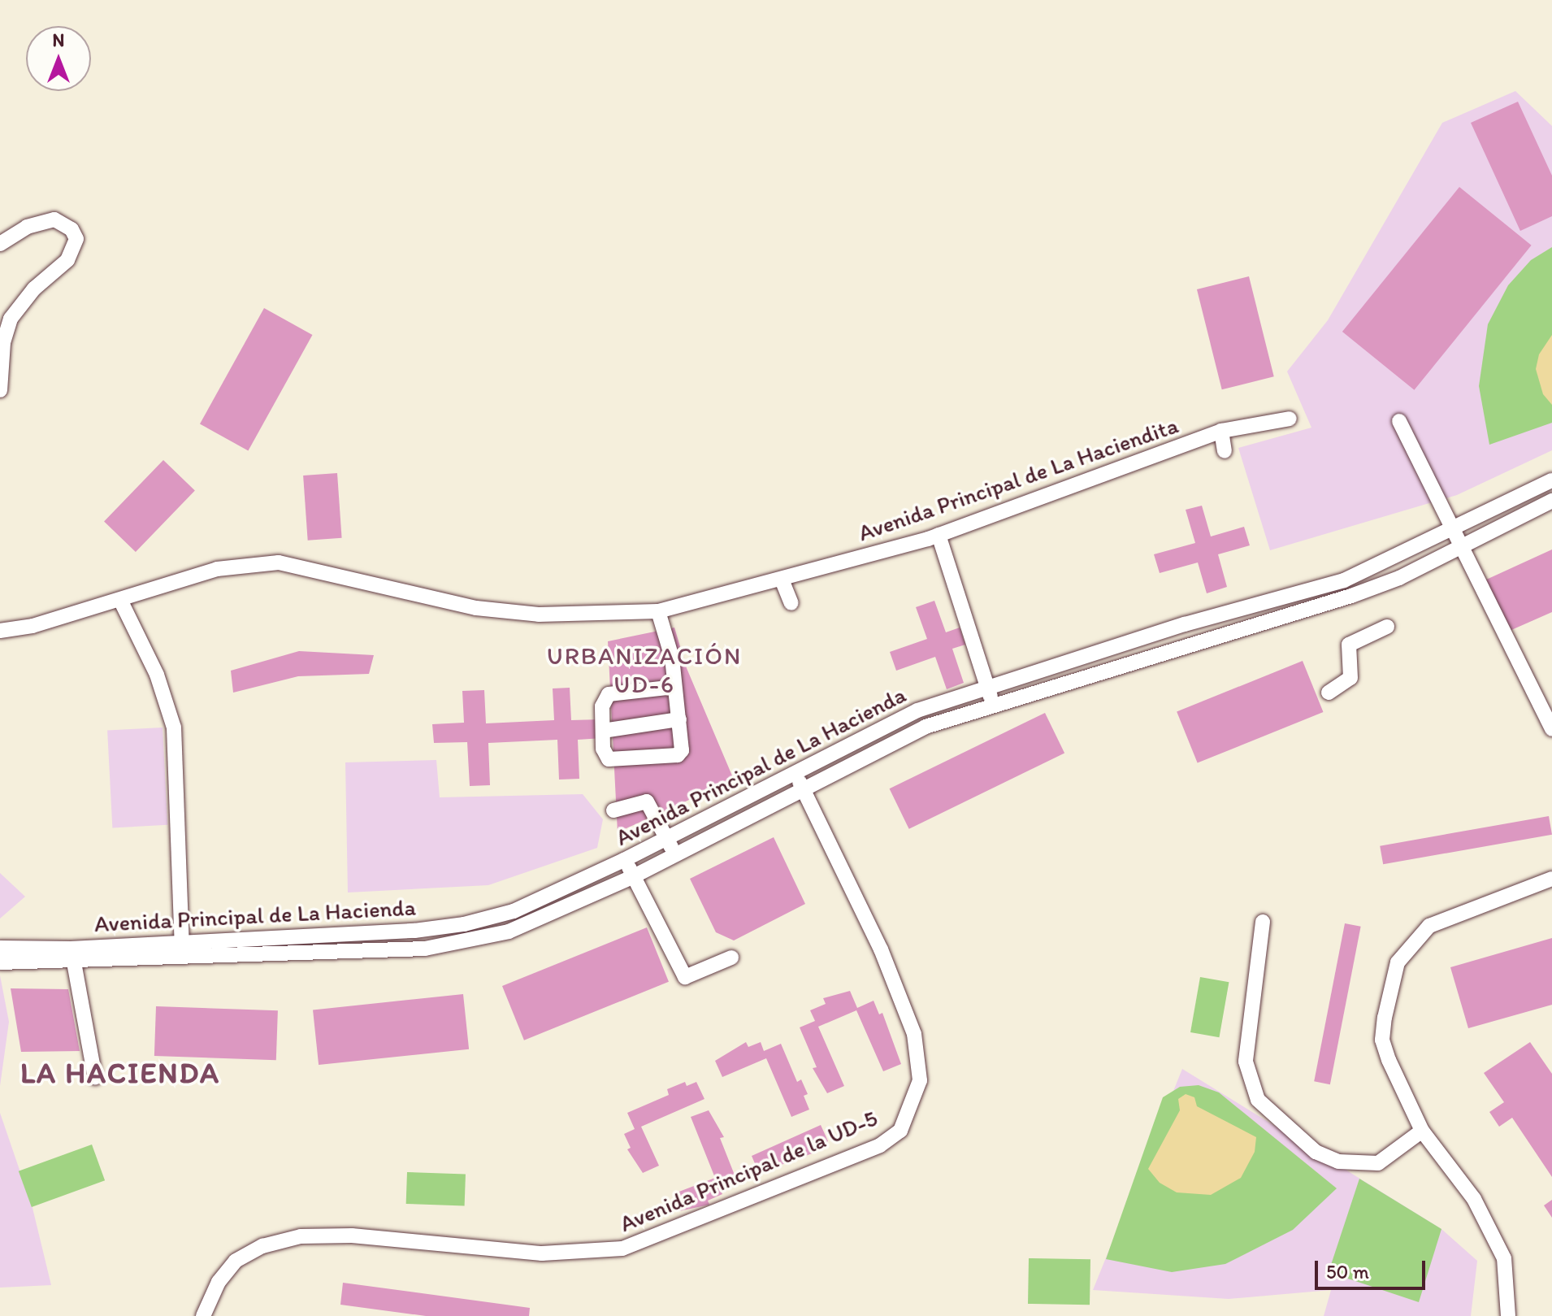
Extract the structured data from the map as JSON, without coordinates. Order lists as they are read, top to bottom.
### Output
{
  "streets": {
    "street": ["Avenida Principal de La Haciendita", "Avenida Principal de La Hacienda", "Avenida Principal de la UD-5"]
  },
  "crossings": [
    ["Avenida Principal de La Hacienda", "Avenida Principal de la UD-5"]
  ],
  "districts": ["URBANIZACIÓN UD-6", "LA HACIENDA"],
  "scale_bar": "50 m",
  "north": "top"
}
